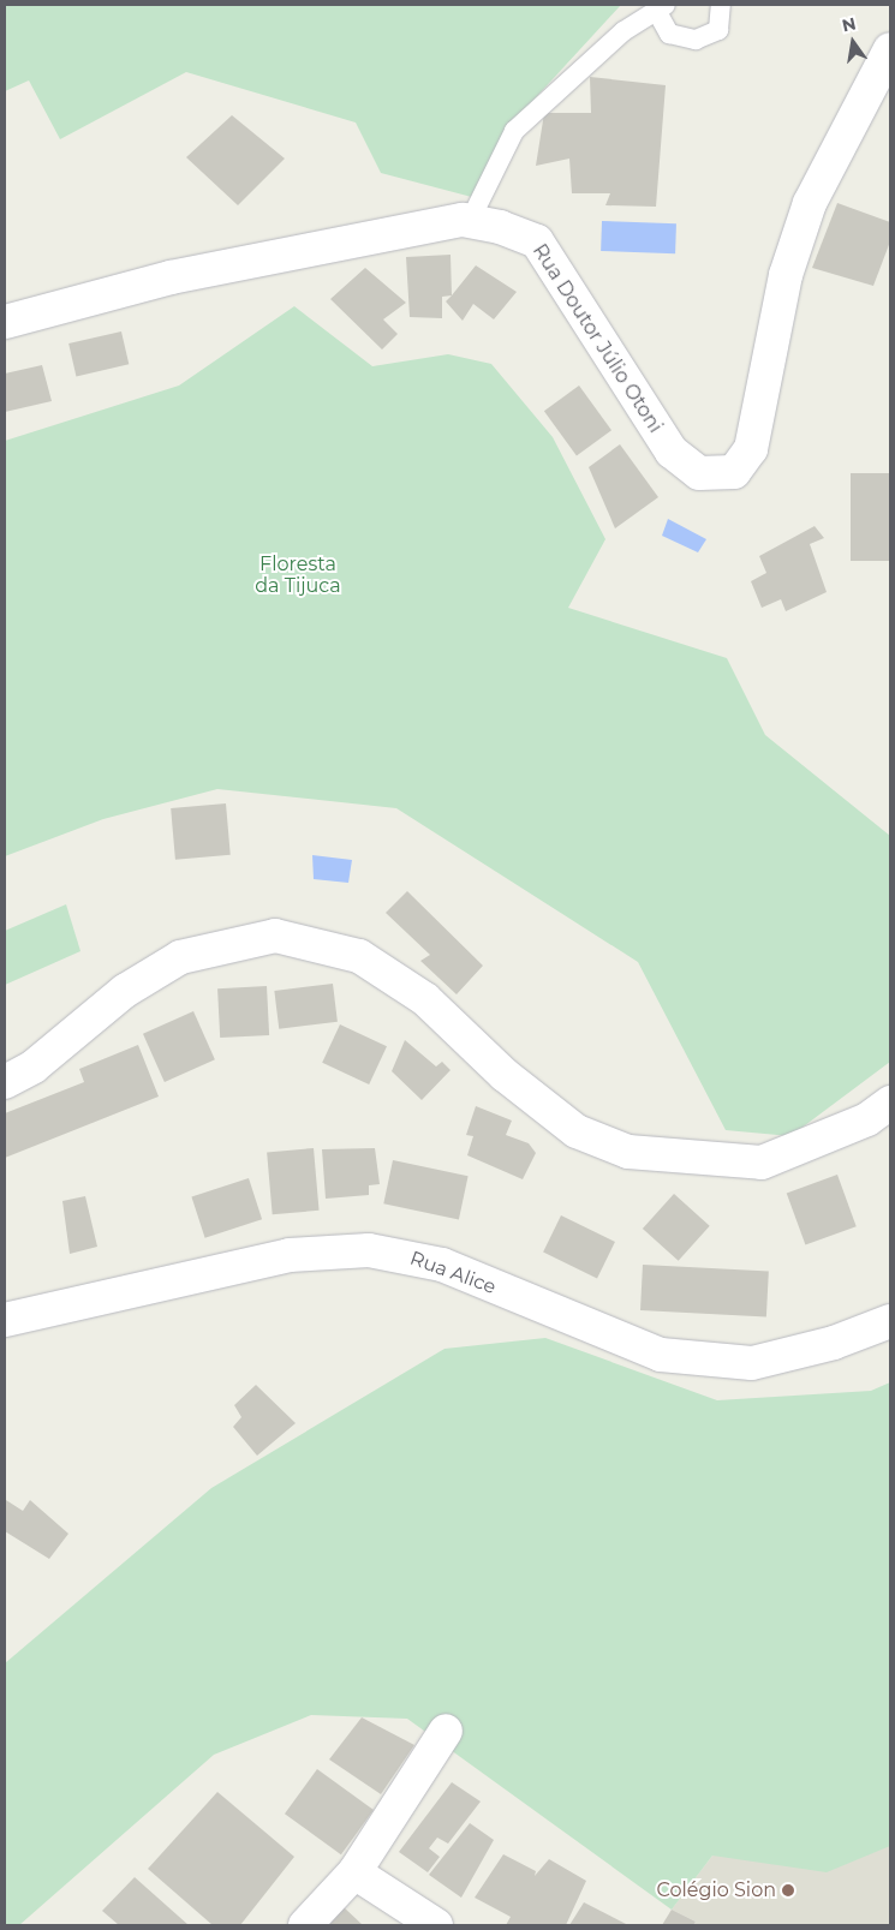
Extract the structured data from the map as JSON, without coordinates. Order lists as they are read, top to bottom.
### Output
{
  "streets": {
    "street": ["Rua Doutor Júlio Otoni", "Rua Alice"]
  },
  "parks": ["Floresta da Tijuca"],
  "places": ["Colégio Sion"],
  "north": "top"
}
